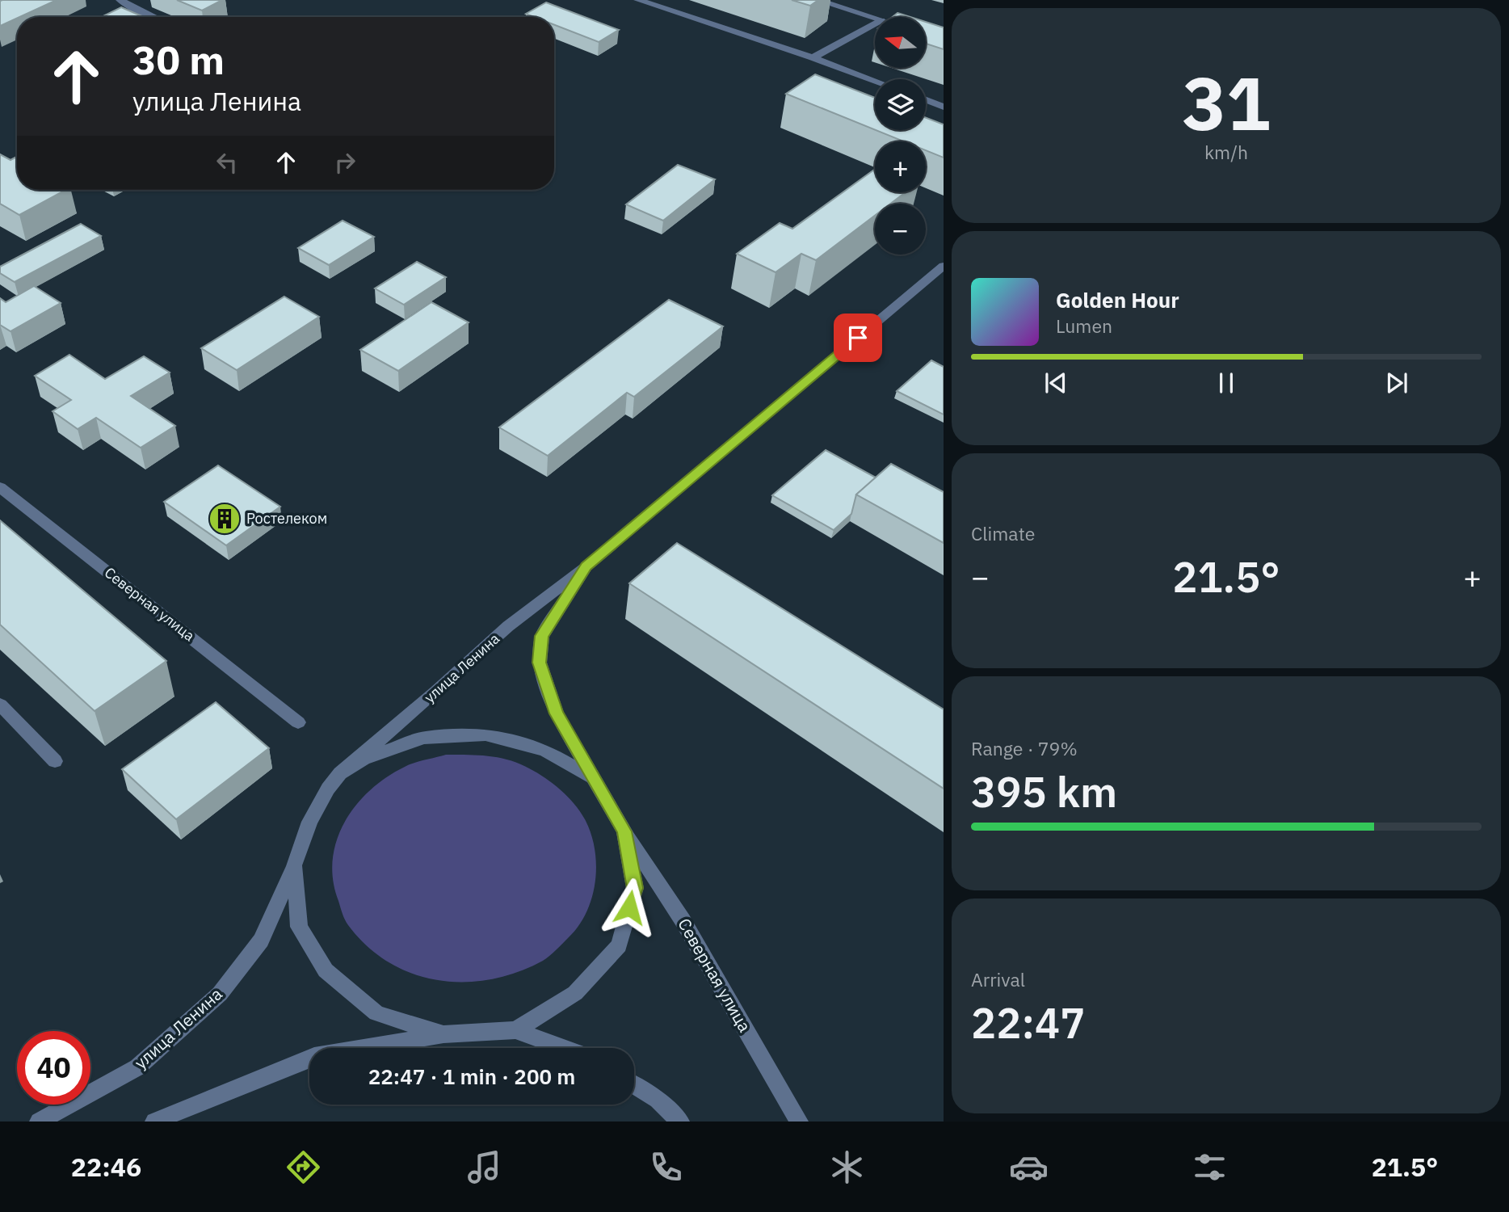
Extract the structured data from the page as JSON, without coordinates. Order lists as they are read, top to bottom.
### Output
{
  "streets": {
    "street": ["Северная улица", "улица Ленина"]
  },
  "crossings": [
    ["Северная улица", "улица Ленина"]
  ],
  "places": {
    "building": ["Ростелеком"]
  },
  "north": "left",
  "page": {
    "tile": [
      ["31", "km/h"],
      "Climate",
      ["Range · 79%", "395 km"],
      ["Arrival", "22:47"]
    ],
    "map_buttons": ["+", "−"],
    "turn": ["30 m", "улица Ленина"],
    "song": ["Golden Hour", "Lumen"],
    "heat": ["−", "21.5°", "+"],
    "limit": "40",
    "trip": "22:47 · 1 min · 200 m",
    "tabs": ["22:46", "21.5°"]
  }
}
